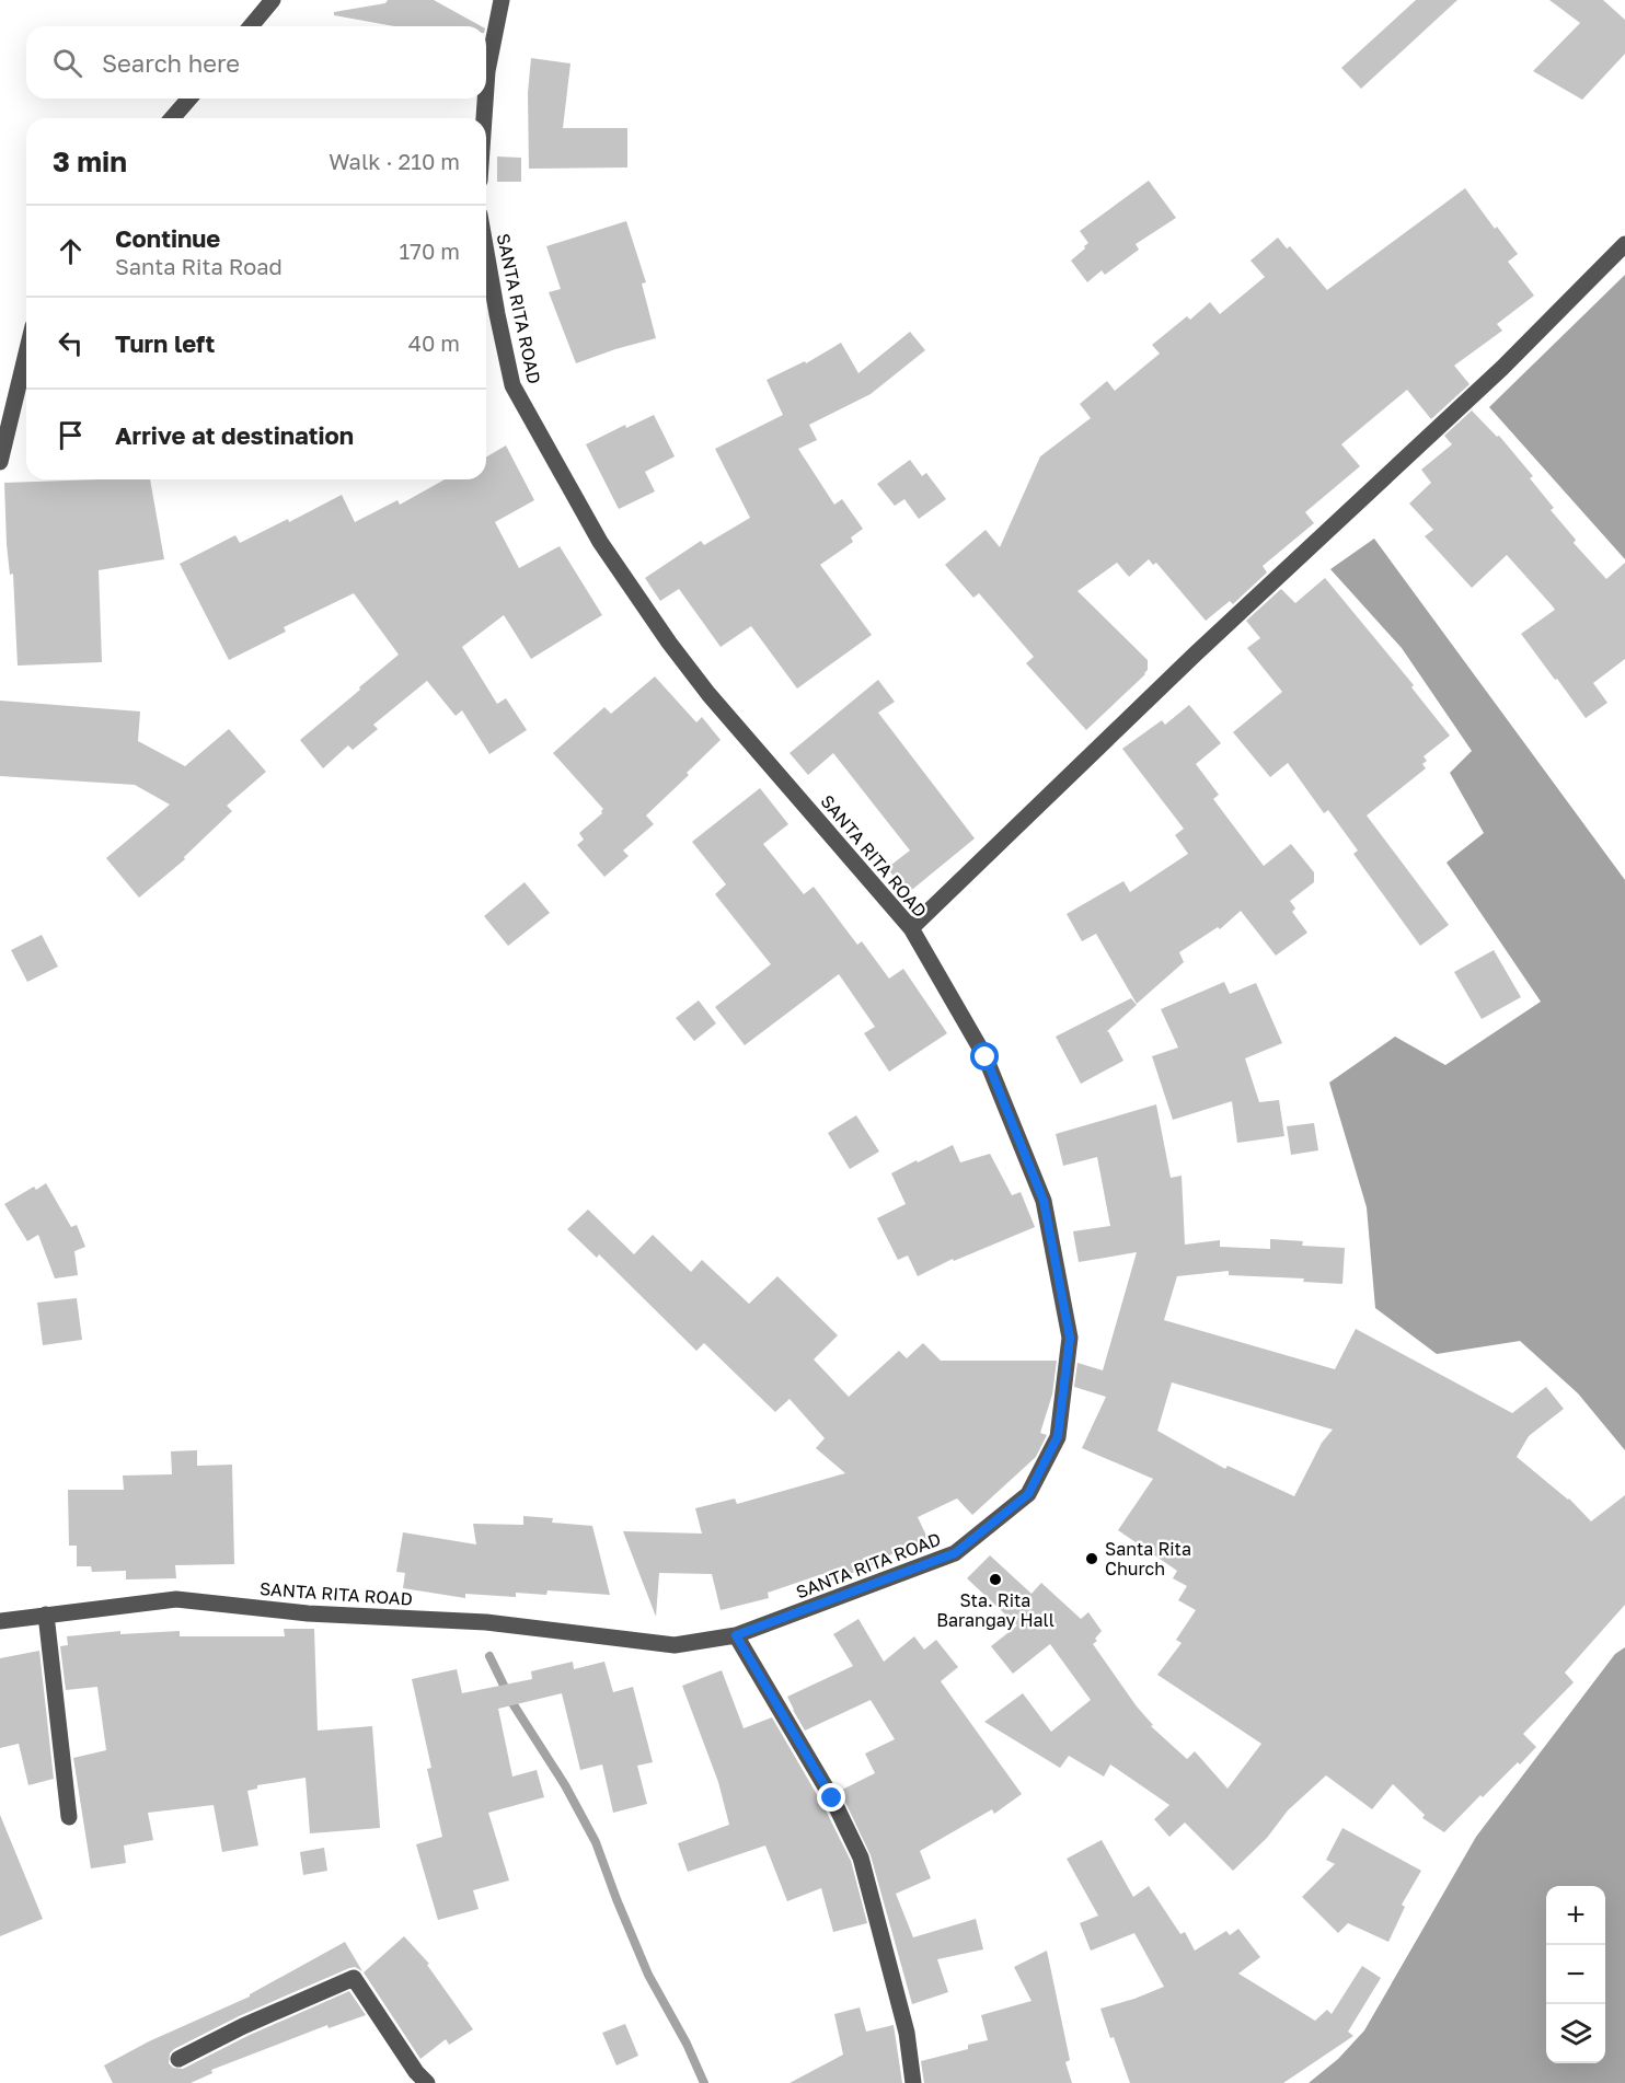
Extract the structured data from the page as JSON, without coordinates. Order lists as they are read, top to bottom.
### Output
{
  "streets": {
    "street": ["SANTA RITA ROAD"]
  },
  "places": ["Santa Rita Church", "Sta. Rita Barangay Hall"],
  "page": {
    "search": "Search here",
    "heading": ["3 min", "Walk · 210 m"],
    "list": [
      ["Continue", "Santa Rita Road", "170 m"],
      ["Turn left", "40 m"],
      "Arrive at destination"
    ],
    "map_buttons": ["+", "−"]
  }
}
